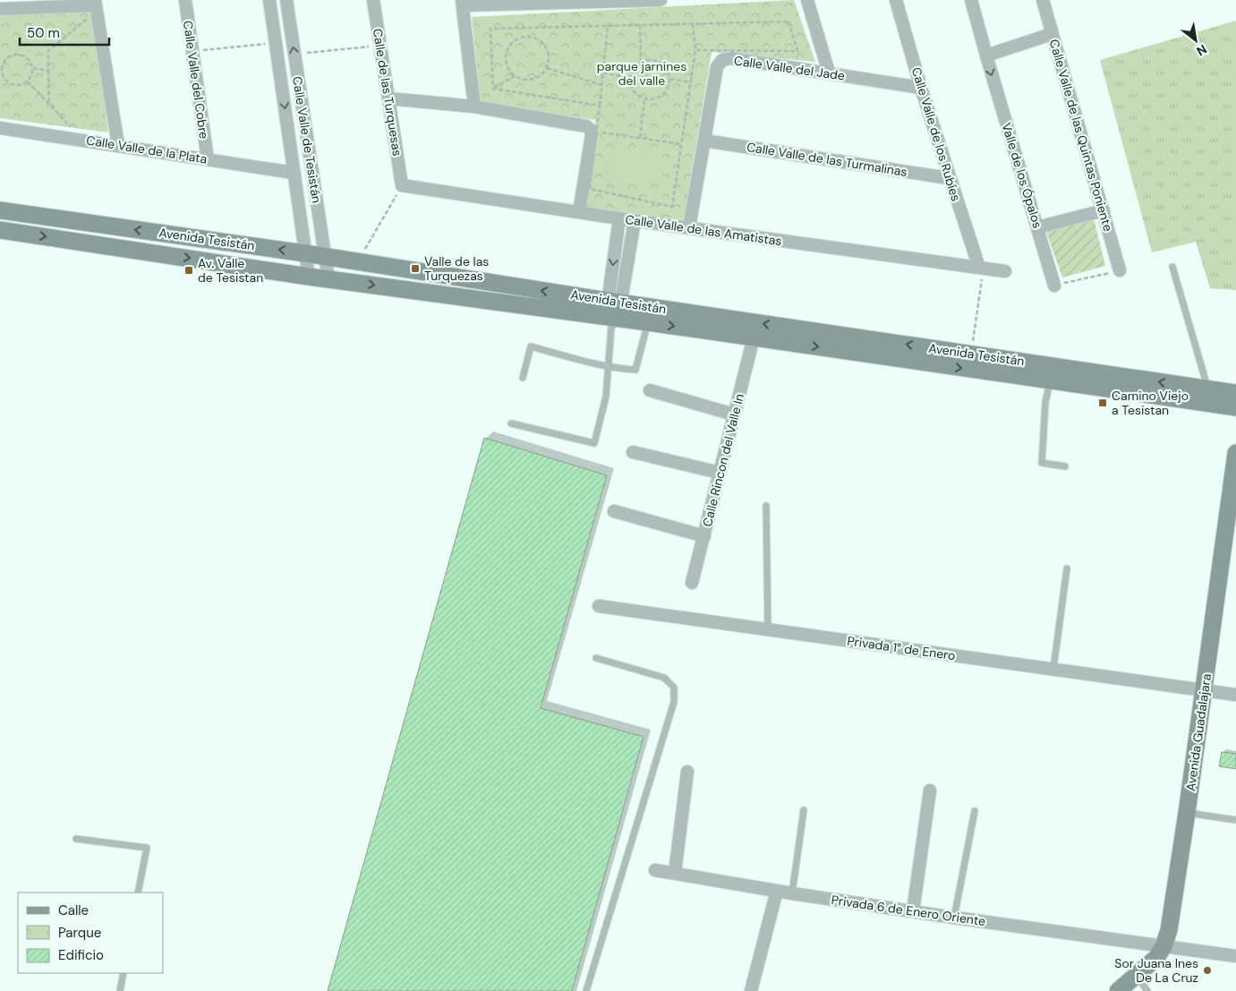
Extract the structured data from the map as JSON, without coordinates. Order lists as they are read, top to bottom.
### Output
{
  "streets": {
    "street": [
      "Calle Valle del Jade",
      "Calle Valle del Cobre",
      "Calle de las Turquesas",
      "Calle Valle de los Rubíes",
      "Calle Valle de las Quintas Poniente",
      "Calle Valle de Tesistán",
      "Calle Valle de la Plata",
      "Calle Valle de las Turmalinas",
      "Valle de los Ópalos",
      "Calle Valle de las Amatistas",
      "Avenida Tesistán",
      "Calle Rincon del Valle In",
      "Privada 1° de Enero",
      "Avenida Guadalajara",
      "Privada 6 de Enero Oriente"
    ]
  },
  "crossings": [
    ["Calle Valle del Jade", "Calle Valle de los Rubíes"],
    ["Calle Valle del Jade", "Calle Valle de las Turmalinas"],
    ["Calle Valle del Jade", "Calle Valle de las Amatistas"],
    ["Calle Valle del Cobre", "Calle Valle de la Plata"],
    ["Calle de las Turquesas", "Calle Valle de las Amatistas"],
    ["Calle Valle de los Rubíes", "Calle Valle de las Turmalinas"],
    ["Calle Valle de los Rubíes", "Calle Valle de las Amatistas"],
    ["Calle Valle de Tesistán", "Calle Valle de la Plata"],
    ["Calle Valle de Tesistán", "Avenida Tesistán"],
    ["Avenida Tesistán", "Calle Rincon del Valle In"],
    ["Privada 1° de Enero", "Avenida Guadalajara"],
    ["Avenida Guadalajara", "Privada 6 de Enero Oriente"]
  ],
  "one_way": ["Valle de los Ópalos"],
  "parks": ["parque jarnines del valle"],
  "places": {
    "transit": ["Valle de las Turquezas", "Av. Valle de Tesistan", "Camino Viejo a Tesistan"],
    "other": ["Sor Juana Ines De La Cruz"]
  },
  "legend": ["Calle", "Parque", "Edificio"],
  "scale_bar": "50 m",
  "north": "bottom right"
}
